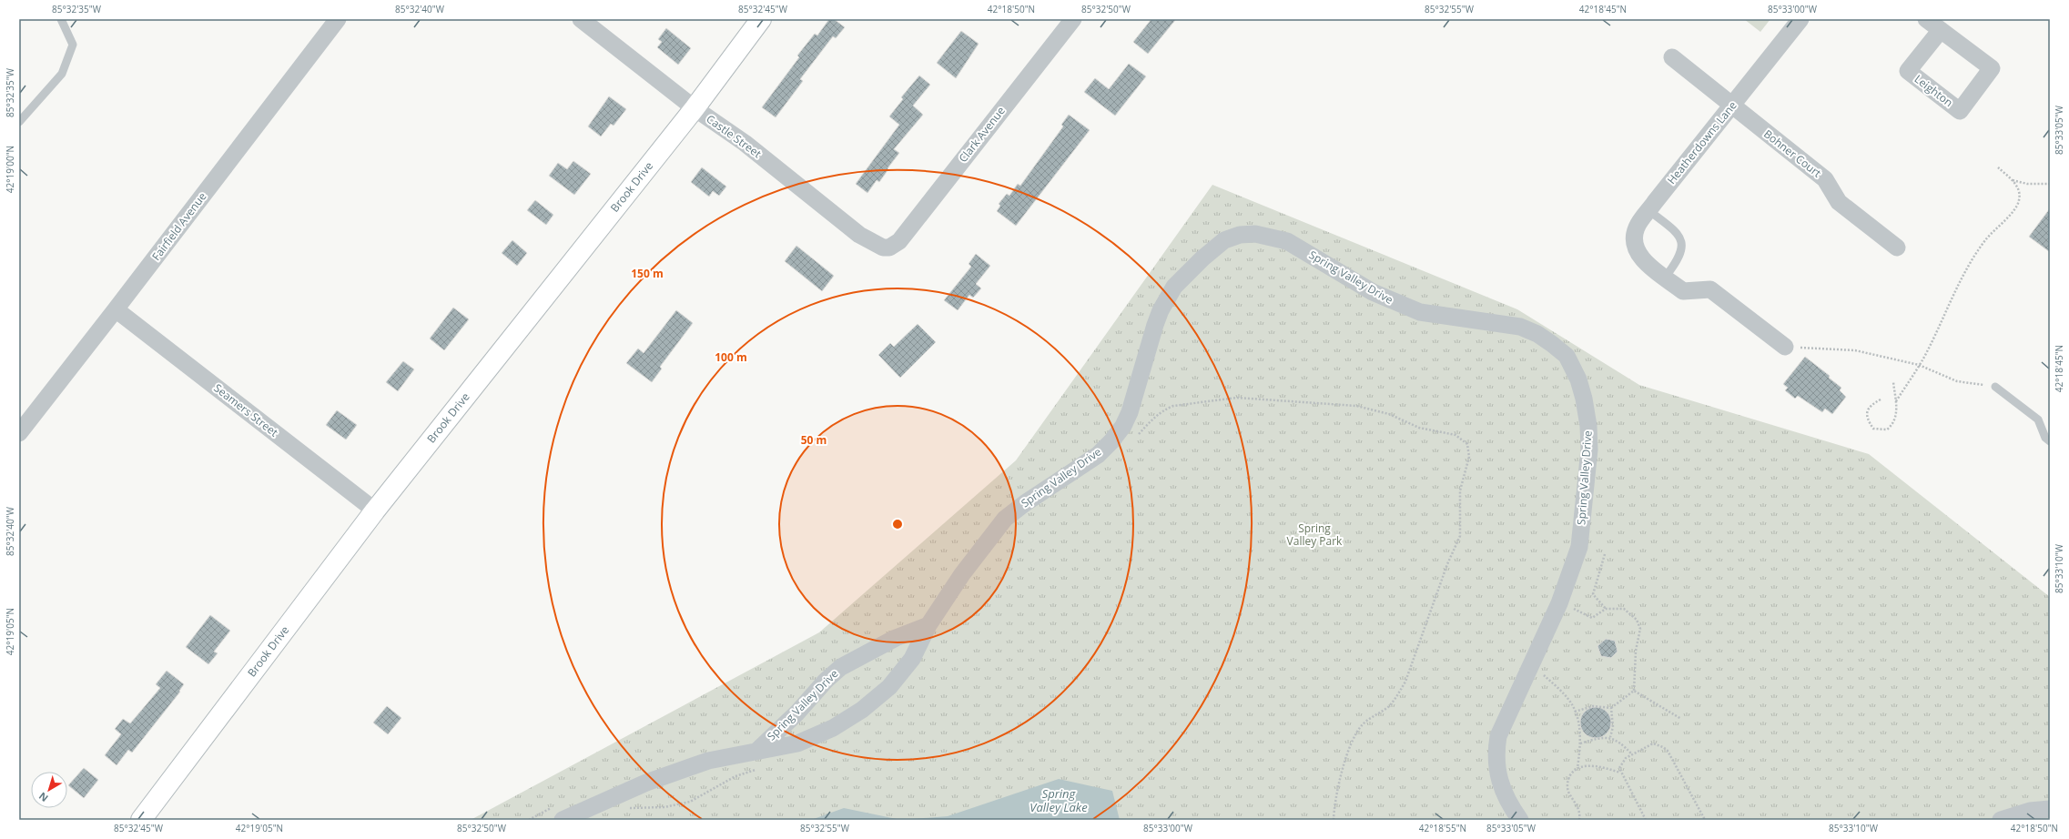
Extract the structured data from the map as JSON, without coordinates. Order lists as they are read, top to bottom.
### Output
{
  "streets": {
    "street": [
      "Leighton",
      "Clark Avenue",
      "Castle Street",
      "Heatherdowns Lane",
      "Bohner Court",
      "Brook Drive",
      "Fairfield Avenue",
      "Spring Valley Drive",
      "Seamers Street"
    ]
  },
  "crossings": [
    ["Clark Avenue", "Castle Street"],
    ["Castle Street", "Brook Drive"],
    ["Heatherdowns Lane", "Bohner Court"],
    ["Brook Drive", "Seamers Street"],
    ["Fairfield Avenue", "Seamers Street"]
  ],
  "water": ["Spring Valley Lake"],
  "parks": ["Spring Valley Park"],
  "north": "bottom left",
  "coordinates": [
    "85°32'35\"W",
    "85°32'40\"W",
    "85°32'45\"W",
    "42°18'50\"N",
    "85°32'50\"W",
    "85°32'55\"W",
    "42°18'45\"N",
    "85°33'00\"W",
    "85°33'05\"W",
    "42°19'00\"N",
    "85°33'10\"W",
    "42°19'05\"N",
    "42°18'55\"N"
  ],
  "rings": ["150 m", "100 m", "50 m"]
}
